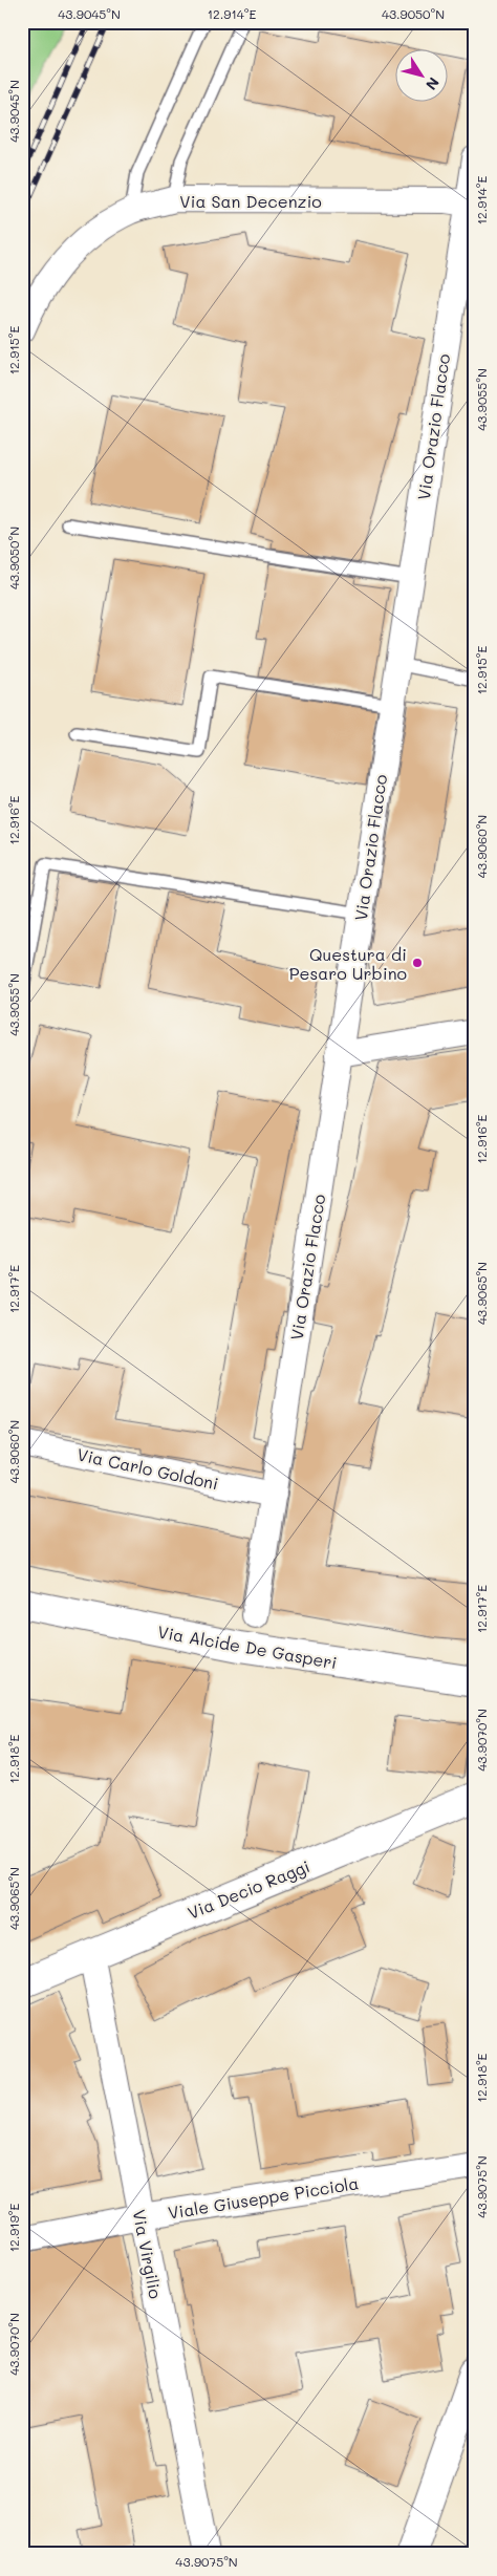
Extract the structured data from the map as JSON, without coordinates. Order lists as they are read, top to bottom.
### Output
{
  "streets": {
    "street": [
      "Via San Decenzio",
      "Via Orazio Flacco",
      "Via Carlo Goldoni",
      "Via Alcide De Gasperi",
      "Via Decio Raggi",
      "Viale Giuseppe Picciola",
      "Via Virgilio"
    ]
  },
  "crossings": [
    ["Via San Decenzio", "Via Orazio Flacco"],
    ["Via Orazio Flacco", "Via Carlo Goldoni"],
    ["Via Decio Raggi", "Via Virgilio"],
    ["Viale Giuseppe Picciola", "Via Virgilio"]
  ],
  "places": ["Questura di Pesaro Urbino"],
  "north": "bottom right",
  "coordinates": [
    "43.9045°N",
    "12.914°E",
    "43.9050°N",
    "12.915°E",
    "43.9055°N",
    "12.916°E",
    "43.9060°N",
    "12.917°E",
    "43.9065°N",
    "43.9070°N",
    "12.918°E",
    "43.9075°N",
    "12.919°E"
  ]
}
